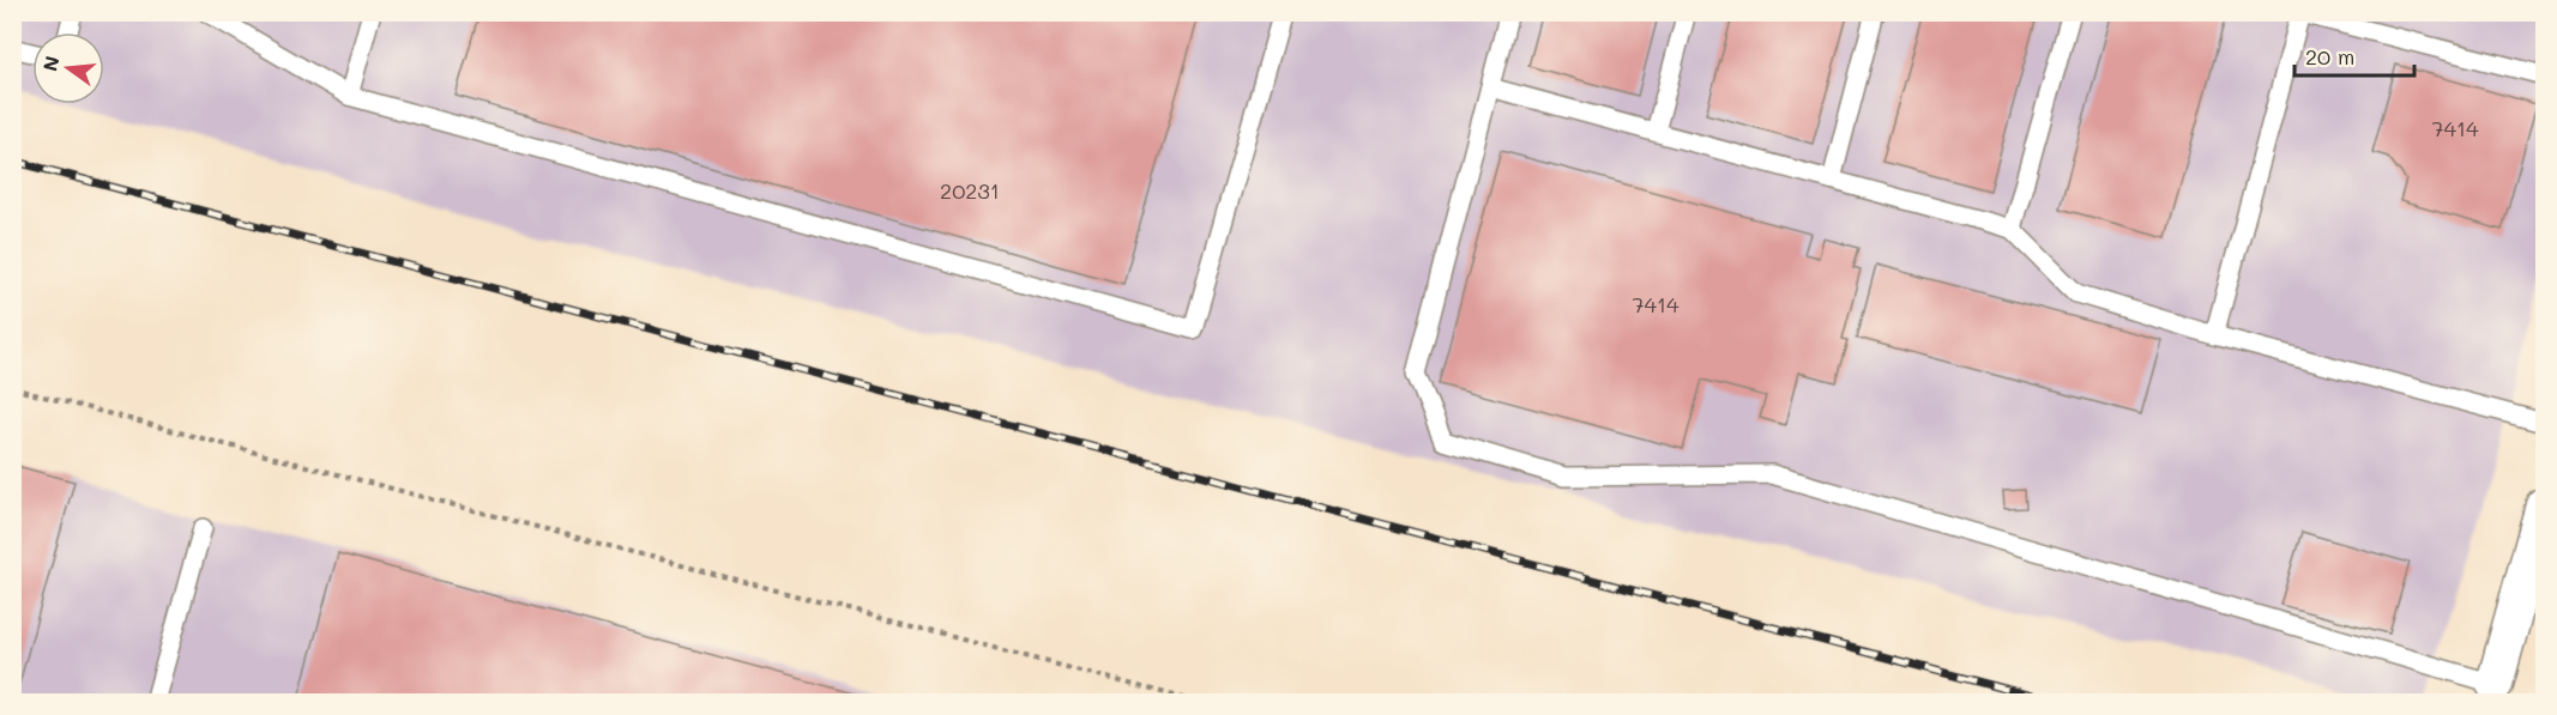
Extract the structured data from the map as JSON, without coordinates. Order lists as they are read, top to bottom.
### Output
{
  "house_numbers": ["7414", "20231", "7414"],
  "scale_bar": "20 m",
  "north": "left"
}
